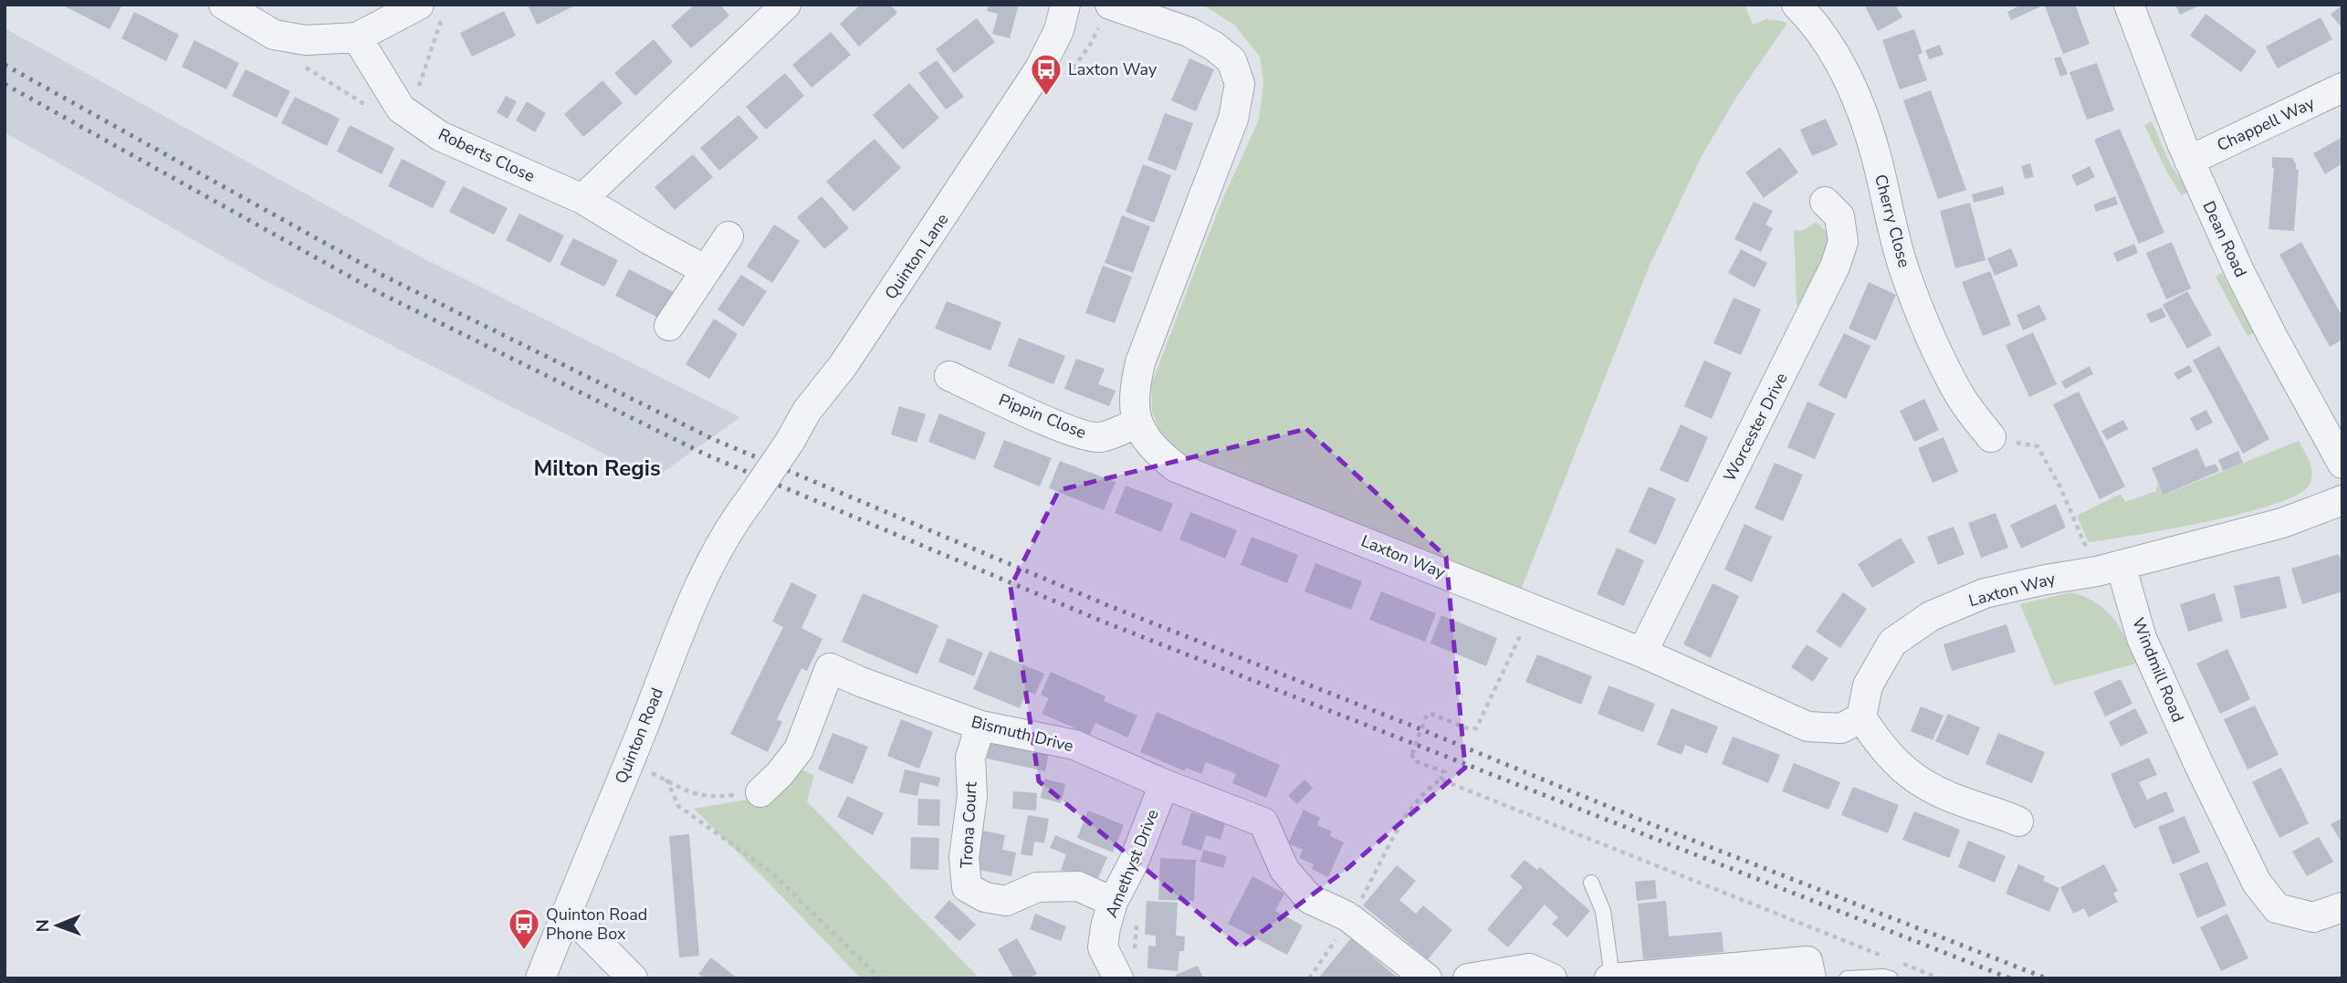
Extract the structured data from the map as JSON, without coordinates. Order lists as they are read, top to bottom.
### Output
{
  "streets": {
    "street": [
      "Chappell Way",
      "Roberts Close",
      "Cherry Close",
      "Dean Road",
      "Quinton Lane",
      "Pippin Close",
      "Worcester Drive",
      "Laxton Way",
      "Windmill Road",
      "Bismuth Drive",
      "Quinton Road",
      "Trona Court",
      "Amethyst Drive"
    ]
  },
  "crossings": [
    ["Chappell Way", "Dean Road"],
    ["Quinton Lane", "Quinton Road"],
    ["Pippin Close", "Laxton Way"],
    ["Worcester Drive", "Laxton Way"],
    ["Laxton Way", "Windmill Road"],
    ["Bismuth Drive", "Trona Court"],
    ["Bismuth Drive", "Amethyst Drive"],
    ["Trona Court", "Amethyst Drive"]
  ],
  "districts": ["Milton Regis"],
  "places": {
    "bus stop": ["Laxton Way", "Quinton Road Phone Box"]
  },
  "north": "left"
}
